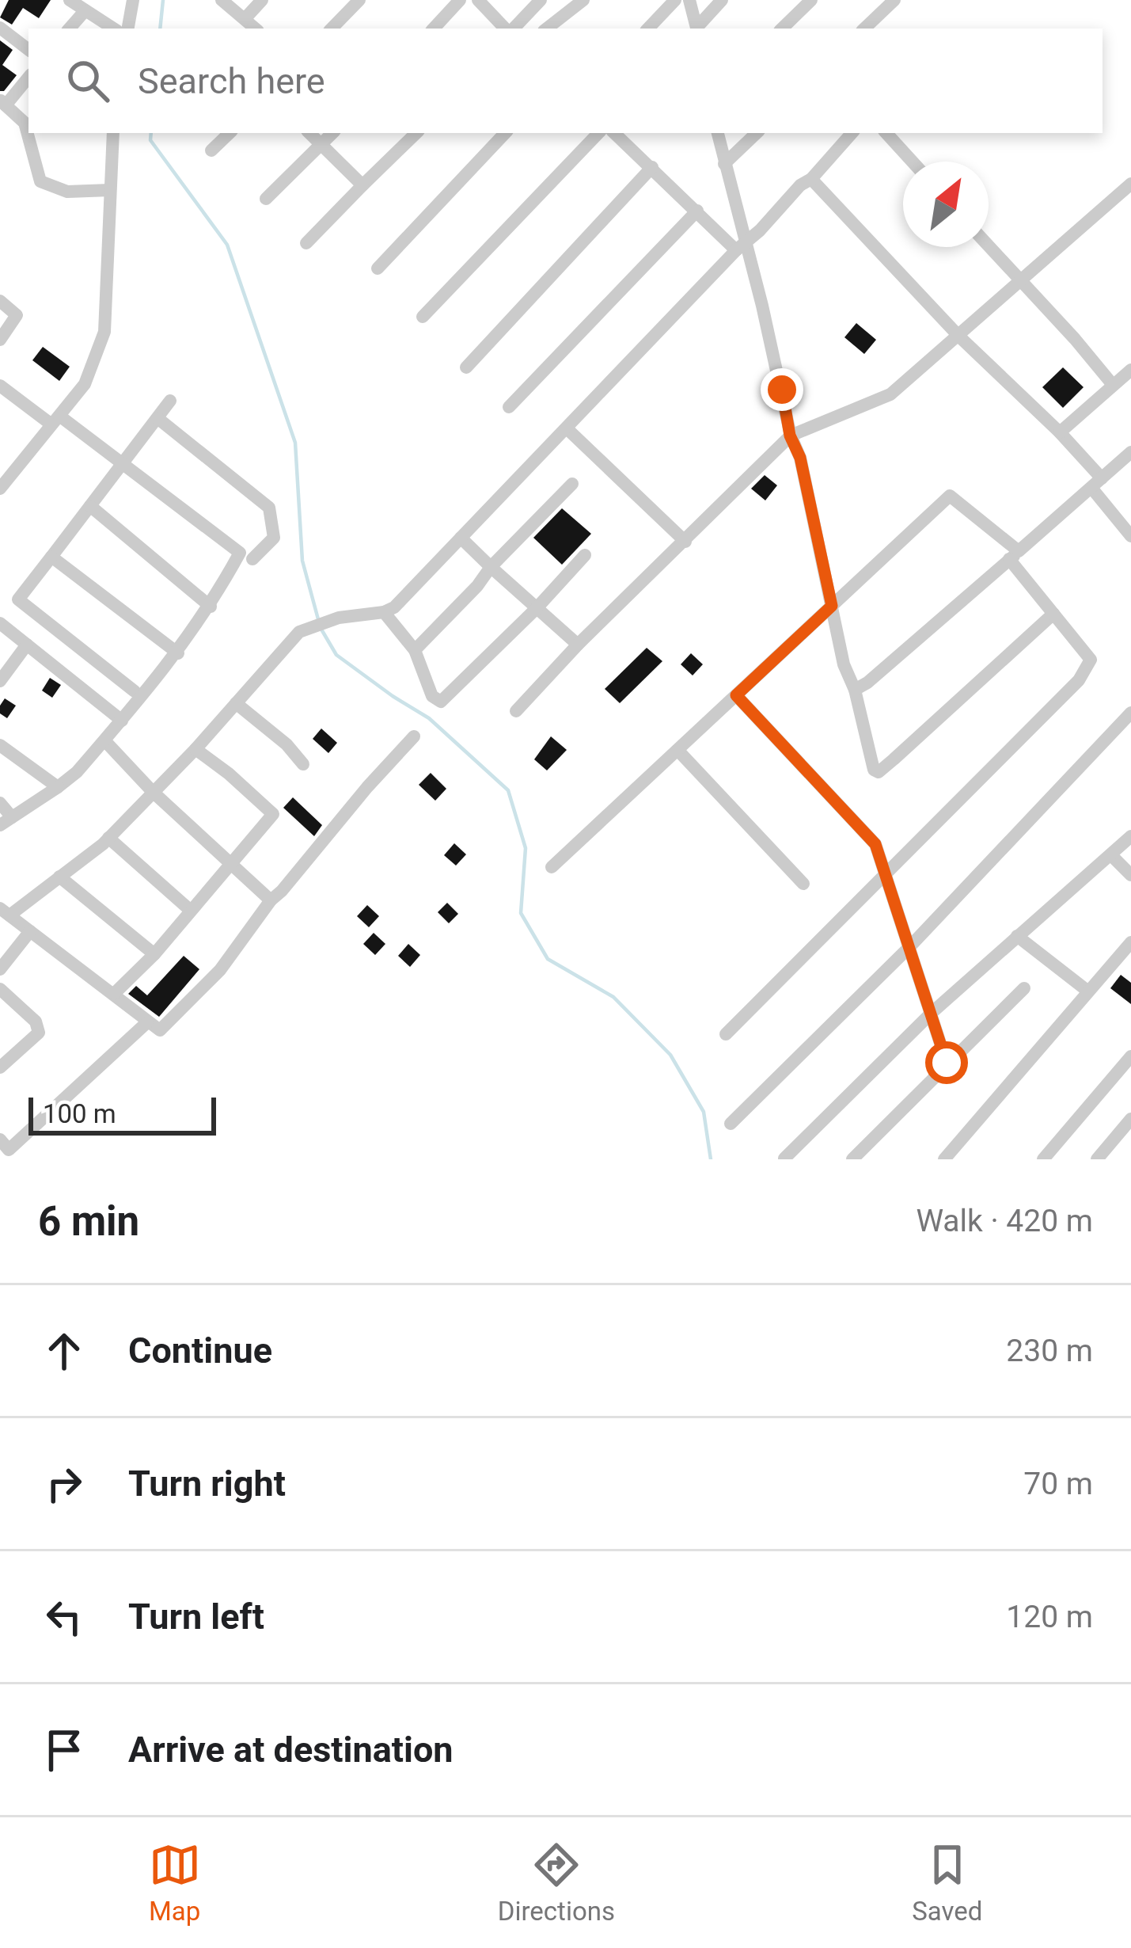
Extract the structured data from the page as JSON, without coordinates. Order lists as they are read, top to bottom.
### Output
{
  "scale_bar": "100 m",
  "north": "top right",
  "page": {
    "search": "Search here",
    "scale": "100 m",
    "heading": ["6 min", "Walk · 420 m"],
    "list": [
      ["Continue", "230 m"],
      ["Turn right", "70 m"],
      ["Turn left", "120 m"],
      "Arrive at destination"
    ],
    "nav": ["Map", "Directions", "Saved"]
  }
}
